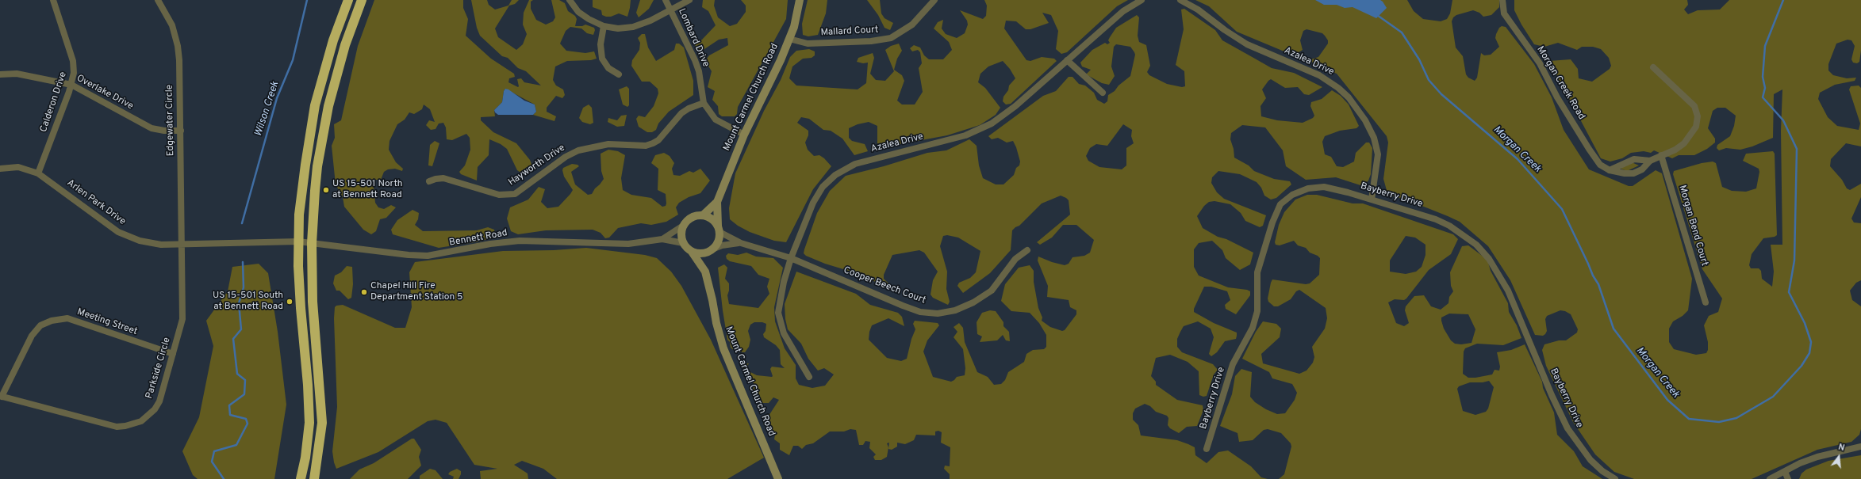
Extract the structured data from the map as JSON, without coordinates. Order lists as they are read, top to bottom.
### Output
{
  "streets": {
    "main road": ["Mount Carmel Church Road"],
    "street": [
      "Mallard Court",
      "Lombard Drive",
      "Azalea Drive",
      "Morgan Creek Road",
      "Overlake Drive",
      "Calderon Drive",
      "Edgewater Circle",
      "Hayworth Drive",
      "Bayberry Drive",
      "Arlen Park Drive",
      "Morgan Bend Court",
      "Bennett Road",
      "Cooper Beech Court",
      "Meeting Street",
      "Parkside Circle"
    ]
  },
  "crossings": [
    ["Mallard Court", "Mount Carmel Church Road"],
    ["Lombard Drive", "Hayworth Drive"],
    ["Azalea Drive", "Bayberry Drive"],
    ["Azalea Drive", "Cooper Beech Court"],
    ["Morgan Creek Road", "Morgan Bend Court"],
    ["Overlake Drive", "Calderon Drive"],
    ["Overlake Drive", "Edgewater Circle"],
    ["Mount Carmel Church Road", "Bennett Road"],
    ["Calderon Drive", "Arlen Park Drive"],
    ["Edgewater Circle", "Arlen Park Drive"],
    ["Edgewater Circle", "Parkside Circle"],
    ["Arlen Park Drive", "Bennett Road"],
    ["Arlen Park Drive", "Parkside Circle"],
    ["Meeting Street", "Parkside Circle"]
  ],
  "water": ["Wilson Creek", "Morgan Creek"],
  "places": ["US 15-501 North at Bennett Road", "Chapel Hill Fire Department Station 5", "US 15-501 South at Bennett Road"],
  "north": "top"
}
